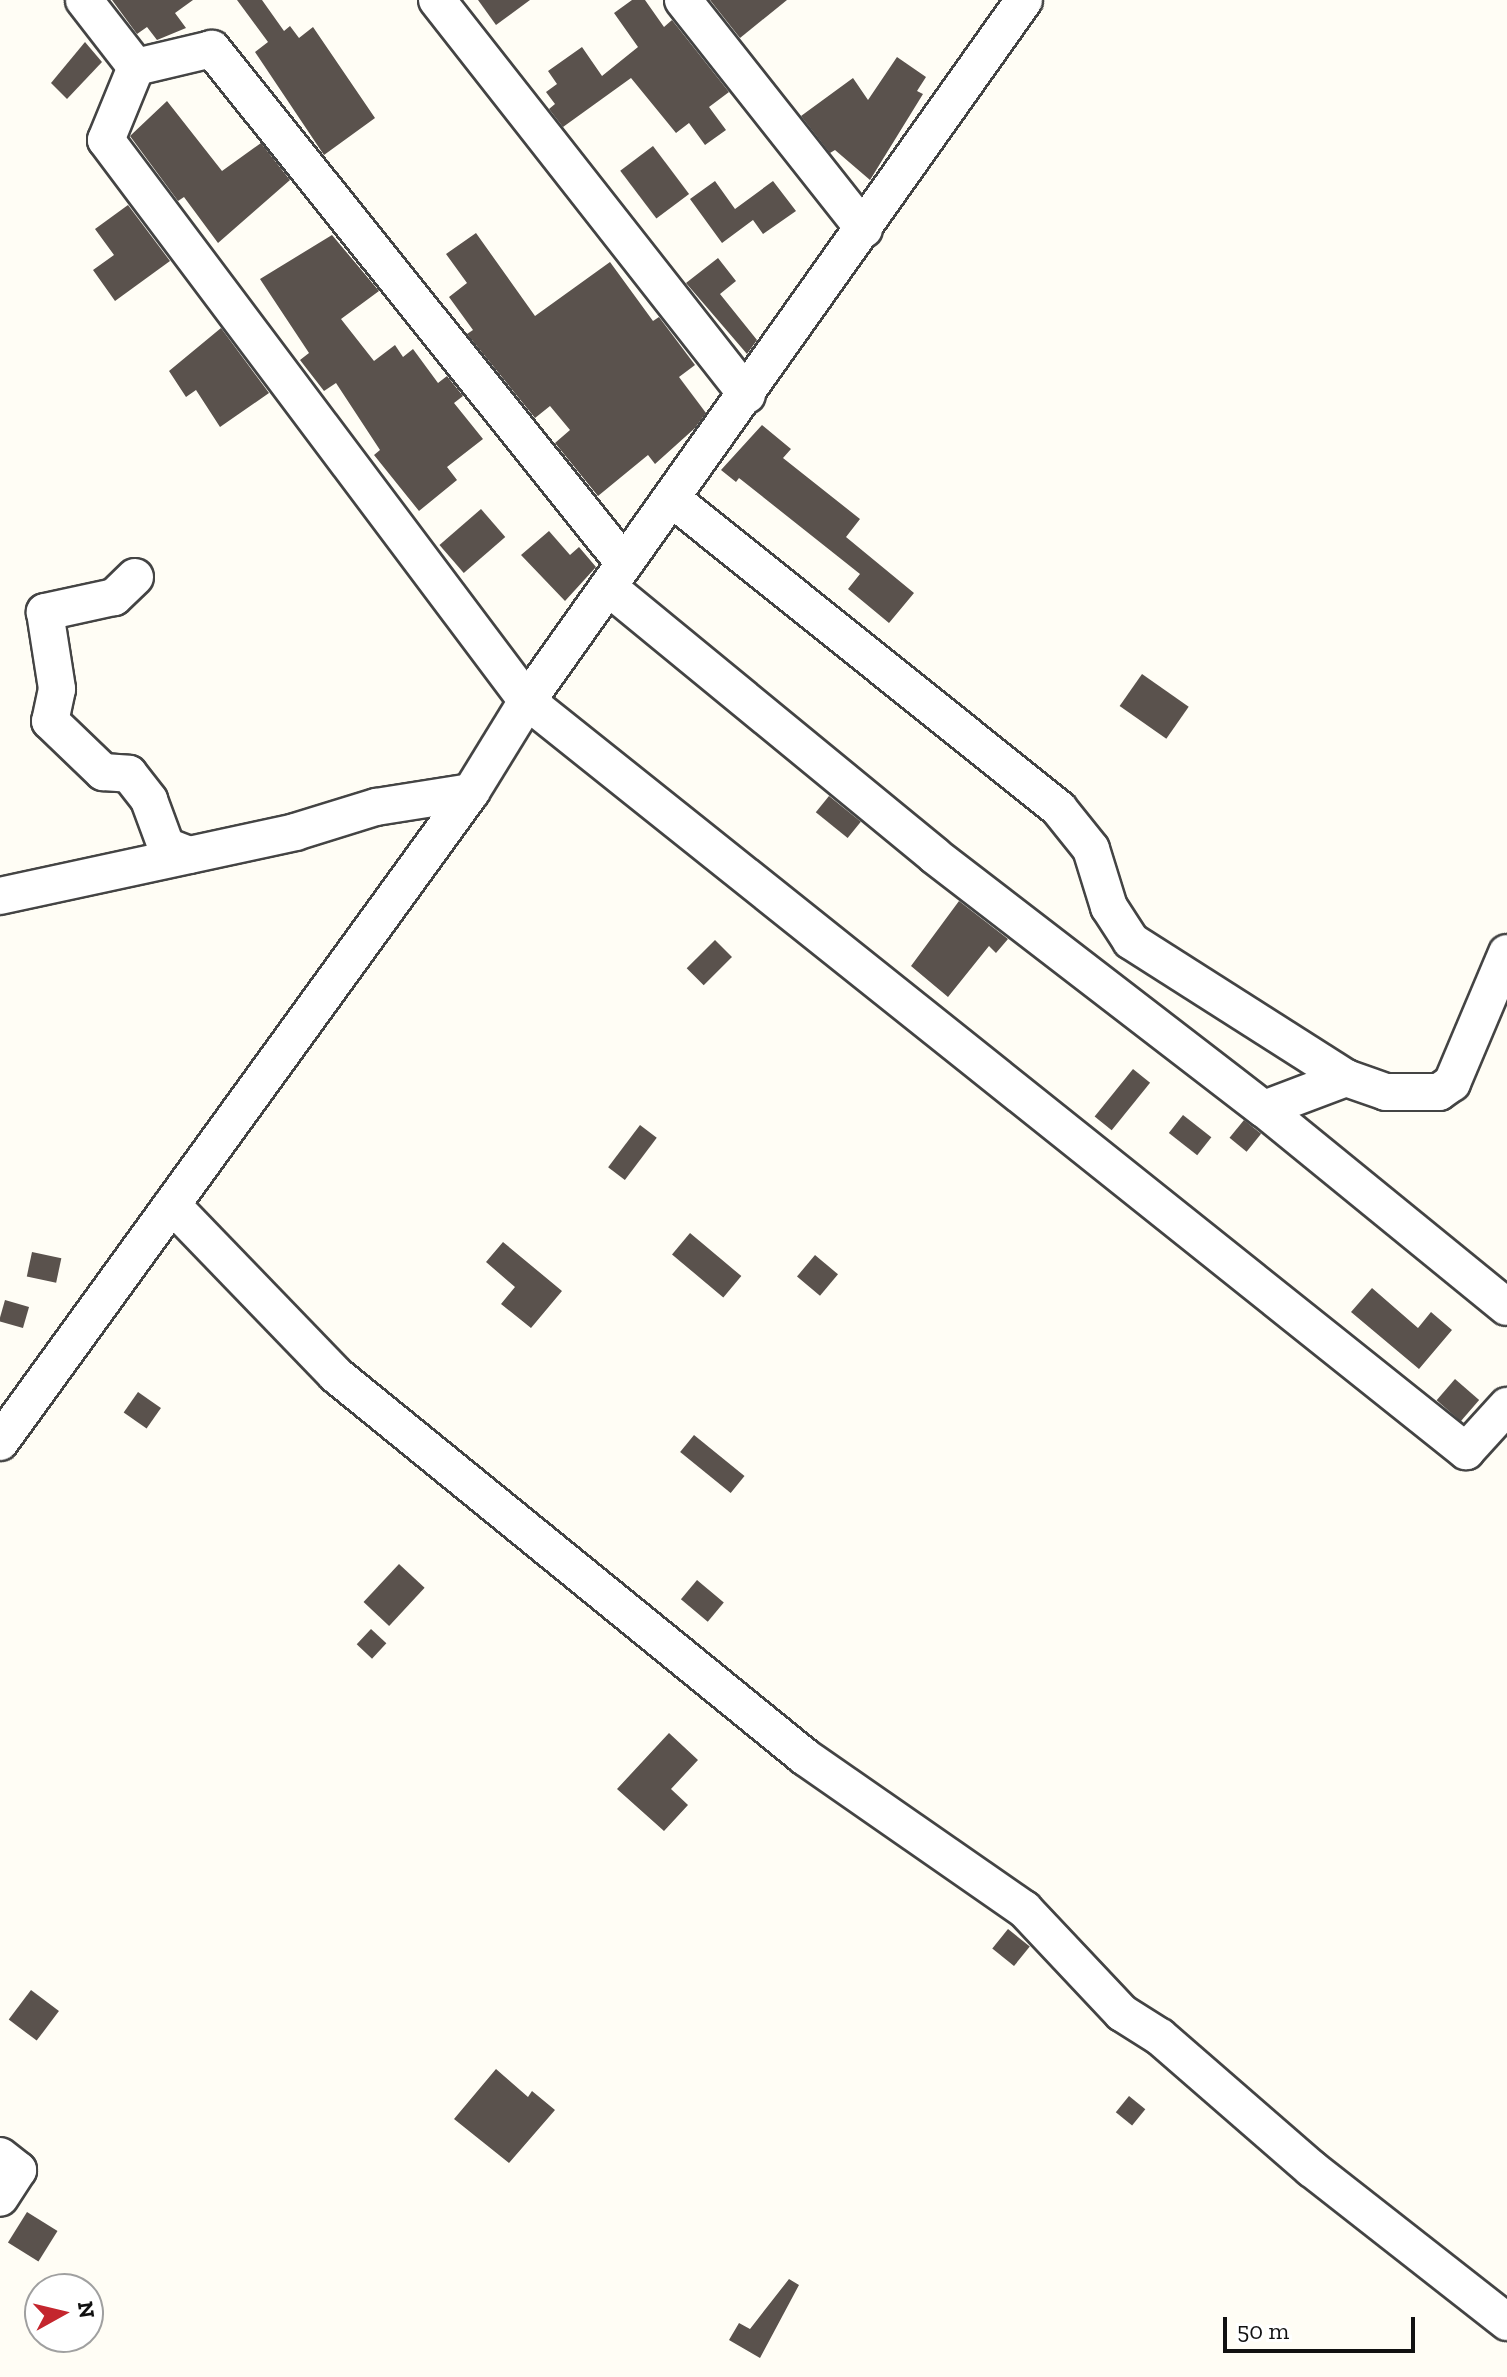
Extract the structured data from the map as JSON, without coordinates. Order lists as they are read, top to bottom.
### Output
{
  "scale_bar": "50 m",
  "north": "right"
}
